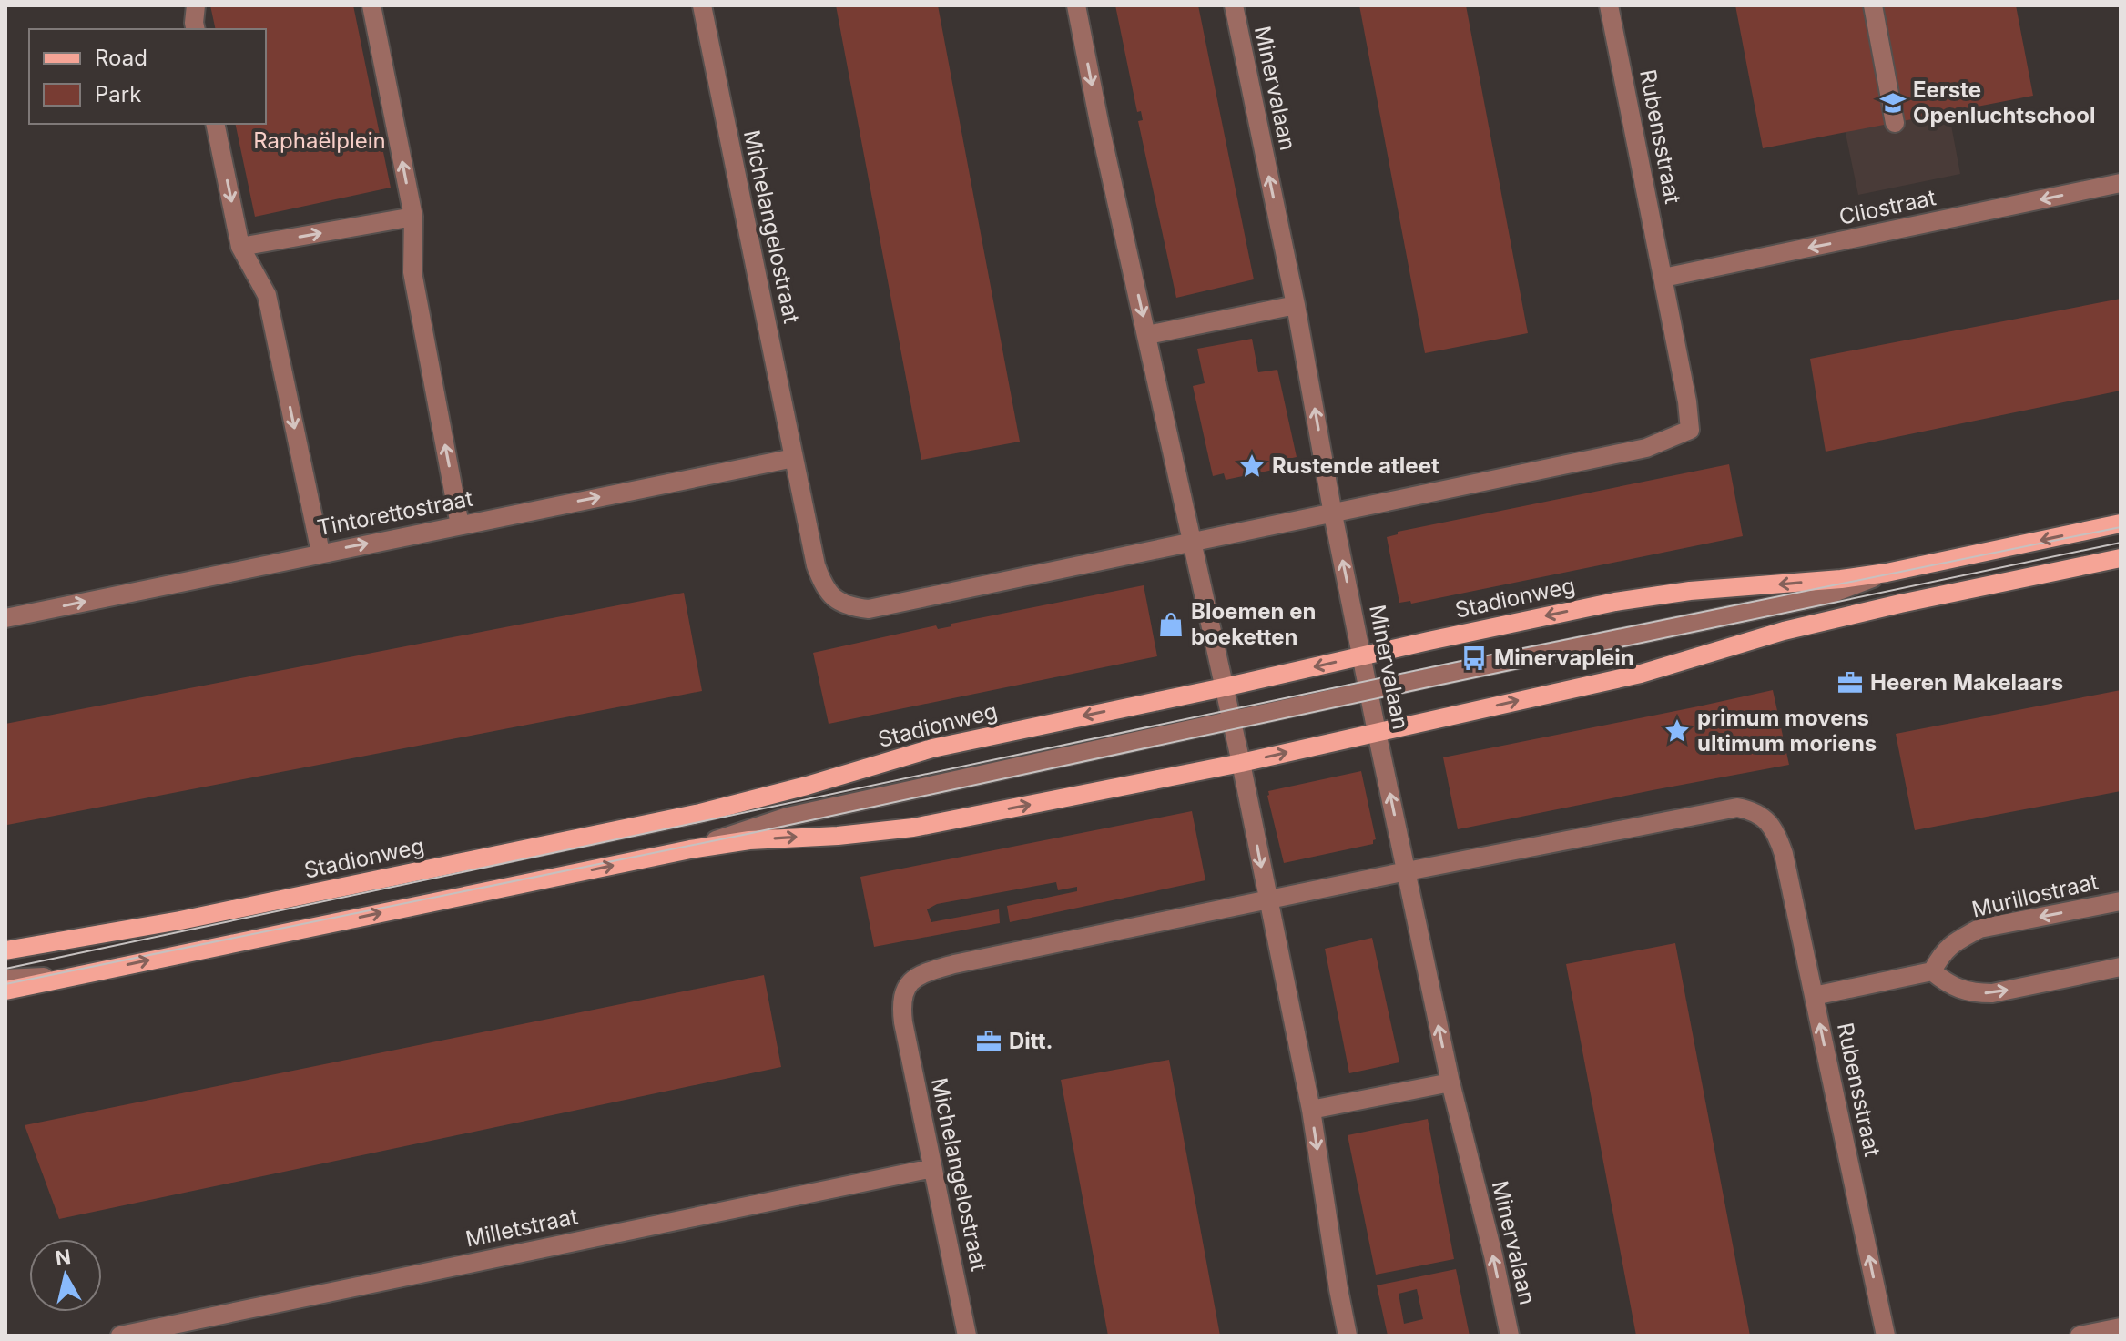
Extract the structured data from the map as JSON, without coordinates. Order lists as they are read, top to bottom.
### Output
{
  "streets": {
    "main road": ["Stadionweg"],
    "street": [
      "Minervalaan",
      "Rubensstraat",
      "Cliostraat",
      "Michelangelostraat",
      "Tintorettostraat",
      "Murillostraat",
      "Milletstraat"
    ]
  },
  "crossings": [
    ["Minervalaan", "Rubensstraat"],
    ["Minervalaan", "Stadionweg"],
    ["Rubensstraat", "Cliostraat"],
    ["Michelangelostraat", "Tintorettostraat"],
    ["Michelangelostraat", "Milletstraat"]
  ],
  "one_way": ["Cliostraat", "Tintorettostraat"],
  "parks": ["Raphaëlplein"],
  "places": {
    "school or university": ["Eerste Openluchtschool"],
    "place": ["Rustende atleet", "primum movens ultimum moriens"],
    "shop": ["Bloemen en boeketten"],
    "bus stop": ["Minervaplein"],
    "office": ["Heeren Makelaars", "Ditt."]
  },
  "legend": ["Road", "Park"],
  "north": "top"
}
